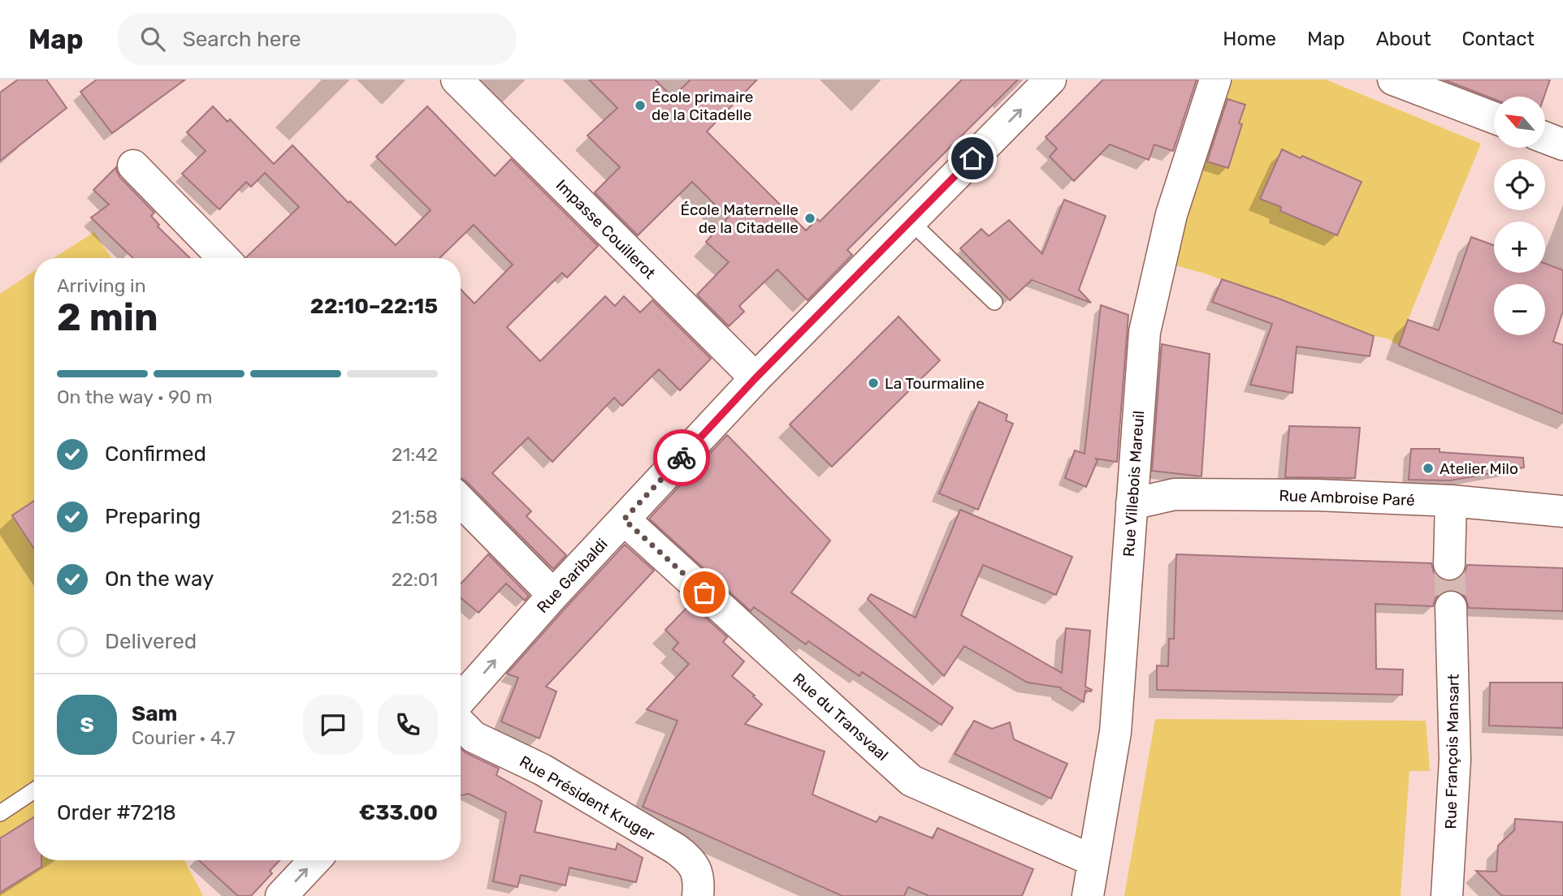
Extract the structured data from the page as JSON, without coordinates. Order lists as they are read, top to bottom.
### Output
{
  "streets": {
    "street": [
      "Impasse Couillerot",
      "Rue Villebois Mareuil",
      "Rue Ambroise Paré",
      "Rue Garibaldi",
      "Rue du Transvaal",
      "Rue François Mansart",
      "Rue Président Kruger"
    ]
  },
  "crossings": [
    ["Impasse Couillerot", "Rue Garibaldi"],
    ["Rue Villebois Mareuil", "Rue Ambroise Paré"],
    ["Rue Villebois Mareuil", "Rue du Transvaal"],
    ["Rue Garibaldi", "Rue du Transvaal"]
  ],
  "one_way": ["Rue Garibaldi"],
  "places": [
    "École primaire de la Citadelle",
    "École Maternelle de la Citadelle",
    "La Tourmaline",
    "Atelier Milo"
  ],
  "north": "top left",
  "page": {
    "header": "Map",
    "search": "Search here",
    "nav": [
      "Home",
      "Map",
      "About",
      "Contact"
    ],
    "map_buttons": ["+", "−"],
    "heading": ["2 min", "Arriving in", "22:10–22:15"],
    "panel": [
      "Sam",
      "Courier · 4.7",
      "Order #7218",
      "€33.00"
    ],
    "bar": "On the way · 90 m",
    "list": [
      ["Confirmed", "21:42"],
      ["Preparing", "21:58"],
      ["On the way", "22:01"],
      "Delivered"
    ],
    "round": "S"
  }
}
